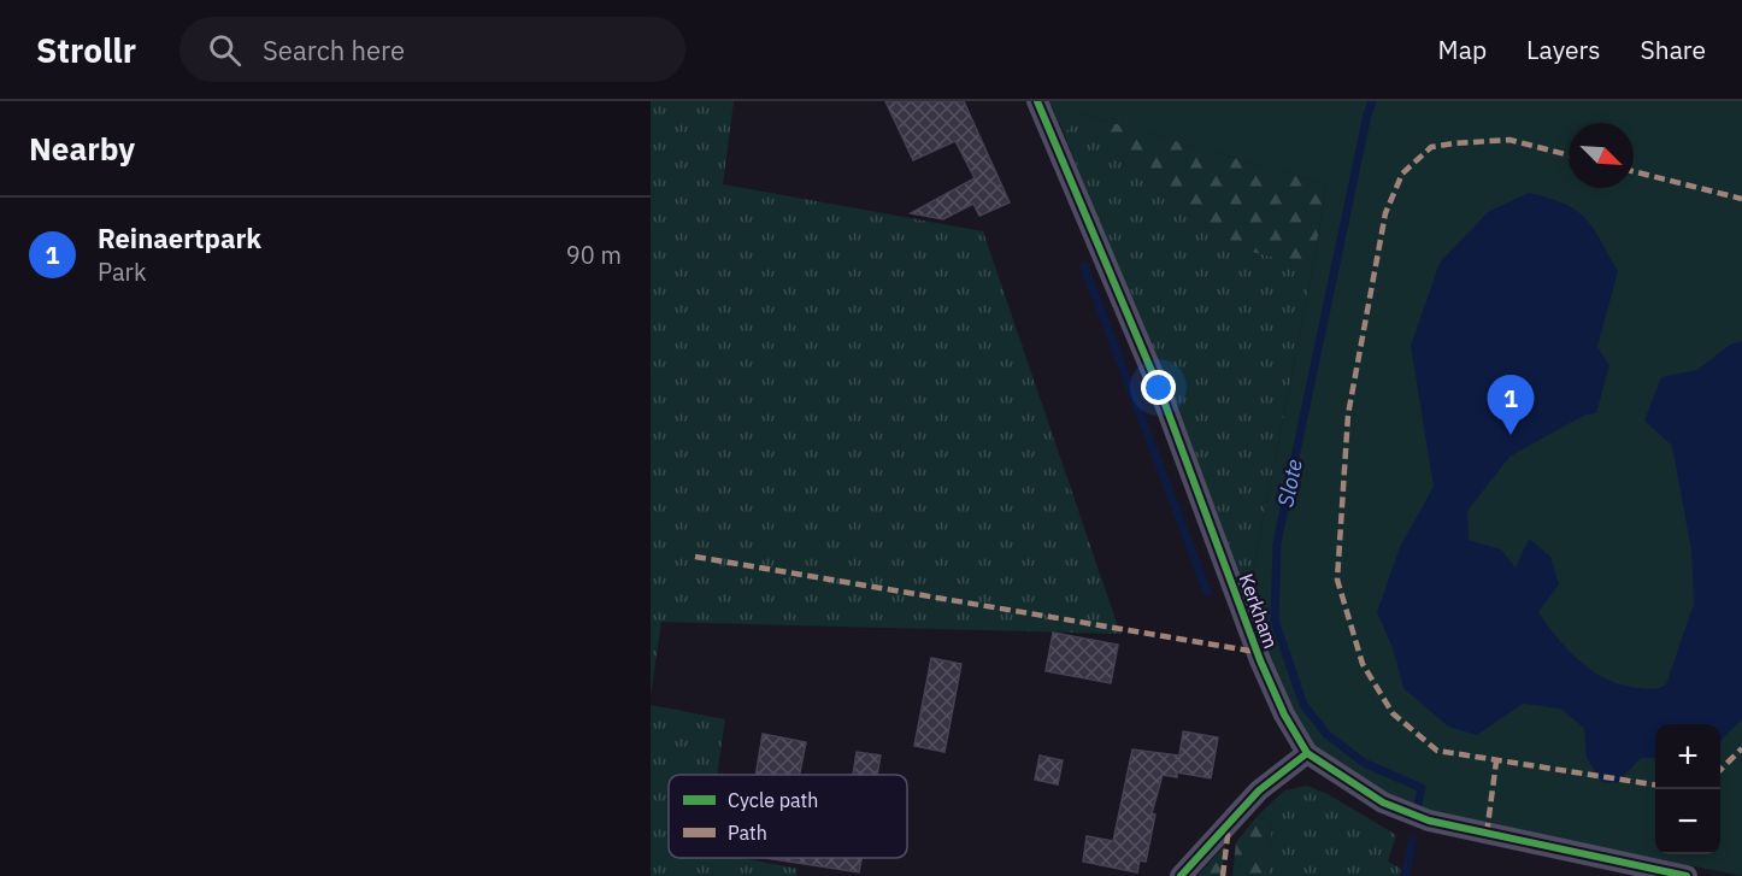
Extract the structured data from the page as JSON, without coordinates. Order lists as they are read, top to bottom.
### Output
{
  "streets": {
    "street": ["Kerkham"]
  },
  "water": ["Slote"],
  "legend": ["Cycle path", "Path"],
  "north": "bottom right",
  "page": {
    "header": "Strollr",
    "search": "Search here",
    "nav": ["Map", "Layers", "Share"],
    "heading": "Nearby",
    "list": [
      {
        "mark": "1",
        "name": "Reinaertpark",
        "note": "Park",
        "value": "90 m"
      }
    ],
    "pins": "1",
    "map_buttons": ["+", "−"]
  }
}
